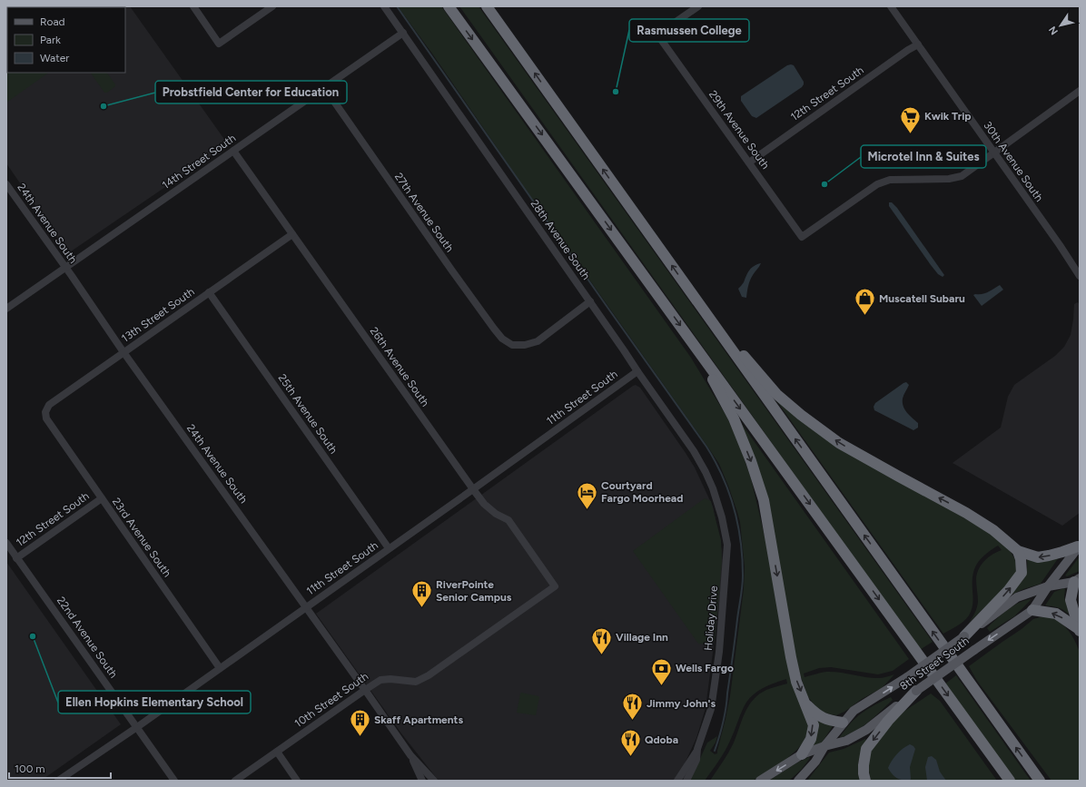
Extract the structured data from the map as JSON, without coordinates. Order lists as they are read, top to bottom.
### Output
{
  "streets": {
    "main road": ["8th Street South"],
    "street": [
      "12th Street South",
      "29th Avenue South",
      "14th Street South",
      "30th Avenue South",
      "27th Avenue South",
      "24th Avenue South",
      "28th Avenue South",
      "13th Street South",
      "26th Avenue South",
      "11th Street South",
      "25th Avenue South",
      "23rd Avenue South",
      "Holiday Drive",
      "22nd Avenue South",
      "10th Street South"
    ]
  },
  "crossings": [
    ["12th Street South", "29th Avenue South"],
    ["12th Street South", "30th Avenue South"],
    ["12th Street South", "23rd Avenue South"],
    ["12th Street South", "22nd Avenue South"],
    ["29th Avenue South", "30th Avenue South"],
    ["14th Street South", "27th Avenue South"],
    ["14th Street South", "24th Avenue South"],
    ["14th Street South", "28th Avenue South"],
    ["14th Street South", "26th Avenue South"],
    ["27th Avenue South", "28th Avenue South"],
    ["24th Avenue South", "13th Street South"],
    ["24th Avenue South", "11th Street South"],
    ["24th Avenue South", "10th Street South"],
    ["28th Avenue South", "11th Street South"],
    ["28th Avenue South", "Holiday Drive"],
    ["13th Street South", "26th Avenue South"],
    ["13th Street South", "25th Avenue South"],
    ["13th Street South", "23rd Avenue South"],
    ["26th Avenue South", "11th Street South"],
    ["26th Avenue South", "10th Street South"],
    ["11th Street South", "25th Avenue South"],
    ["11th Street South", "23rd Avenue South"],
    ["11th Street South", "22nd Avenue South"]
  ],
  "places": {
    "other": [
      "Rasmussen College",
      "Probstfield Center for Education",
      "Microtel Inn & Suites",
      "Ellen Hopkins Elementary School"
    ],
    "supermarket": ["Kwik Trip"],
    "shop": ["Muscatell Subaru"],
    "hotel": ["Courtyard Fargo Moorhead"],
    "building": ["RiverPointe Senior Campus", "Skaff Apartments"],
    "restaurant": ["Village Inn", "Jimmy John's", "Qdoba"],
    "bank": ["Wells Fargo"]
  },
  "legend": ["Road", "Park", "Water"],
  "scale_bar": "100 m",
  "north": "bottom left"
}
